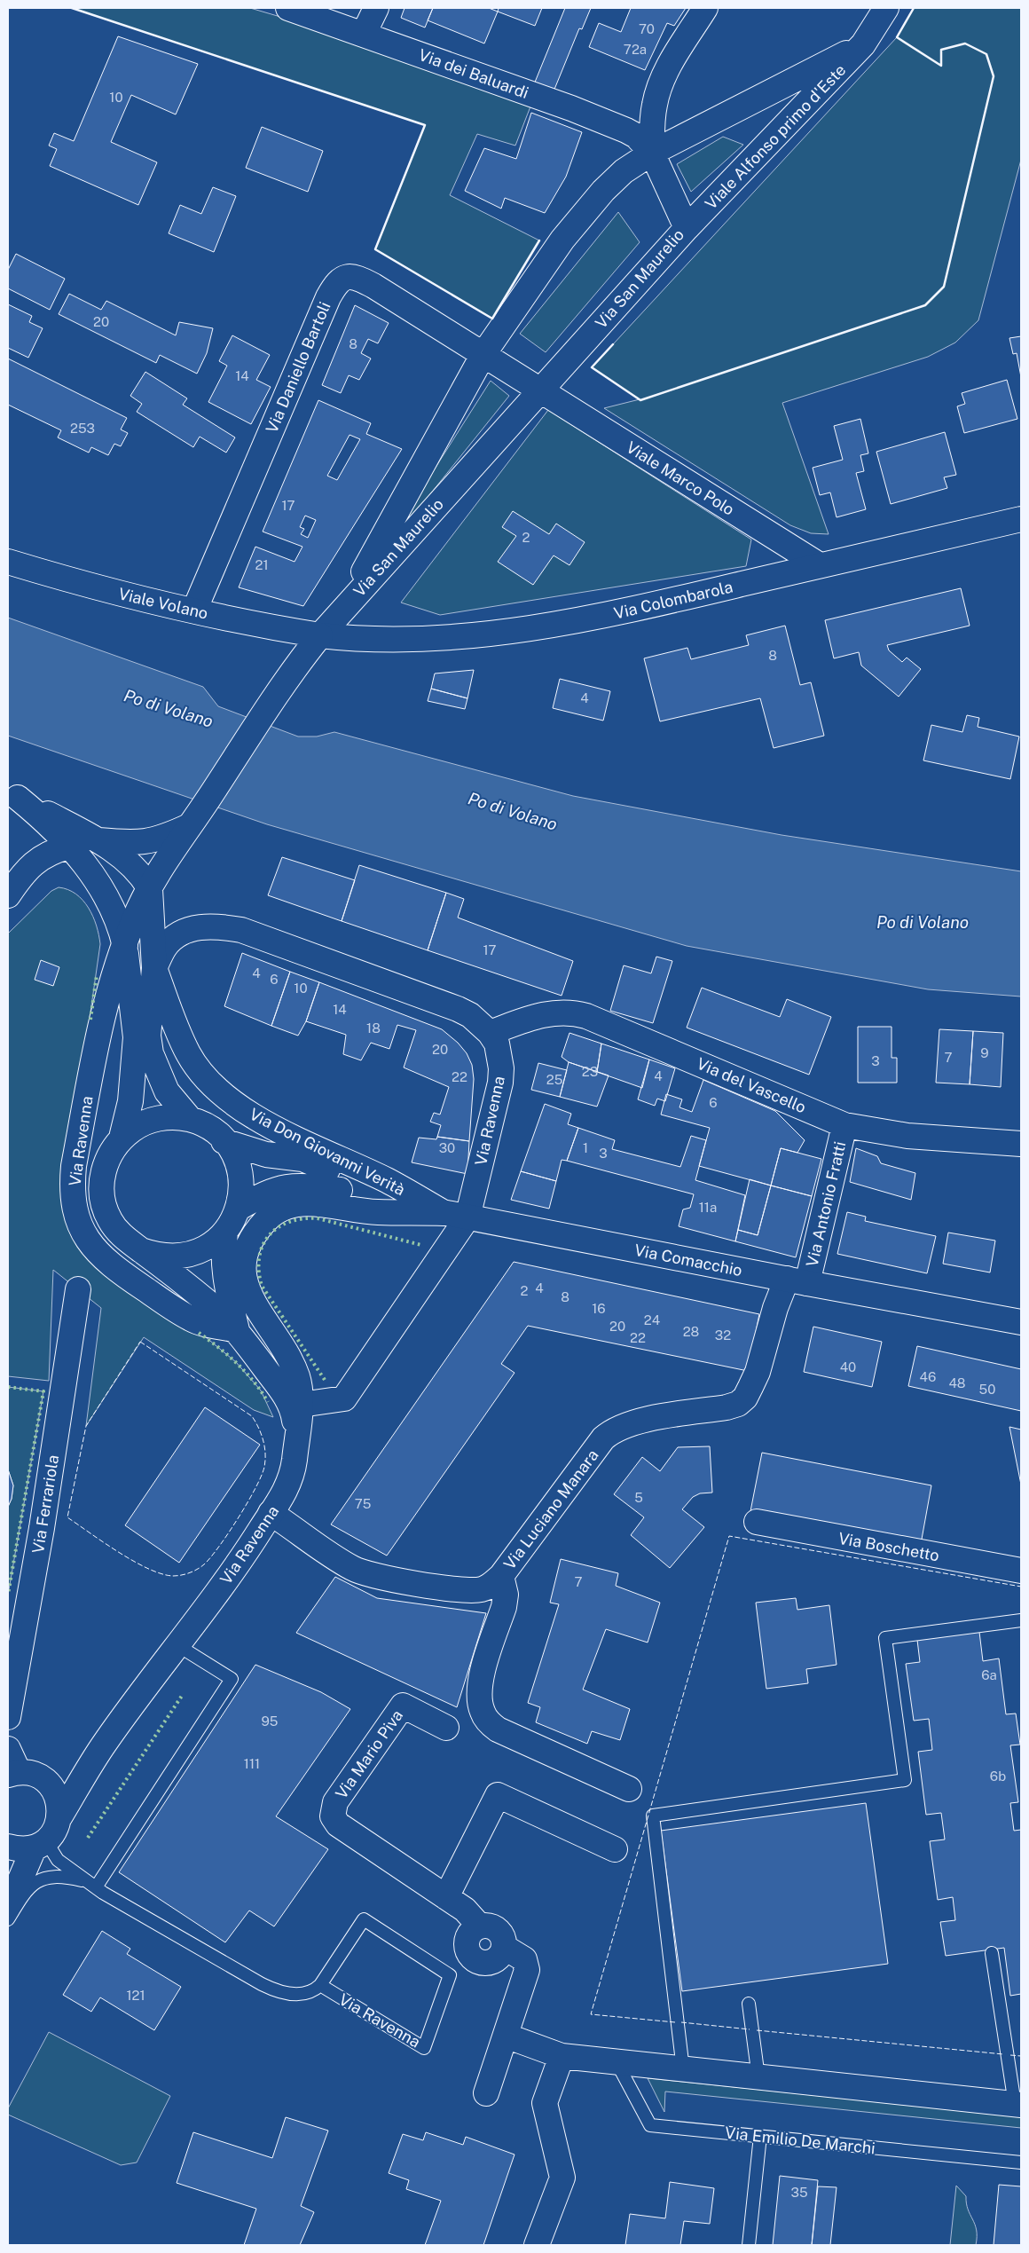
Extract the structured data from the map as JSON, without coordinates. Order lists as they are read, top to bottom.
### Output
{
  "streets": {
    "street": [
      "Via dei Baluardi",
      "Viale Alfonso primo d'Este",
      "Via San Maurelio",
      "Via Daniello Bartoli",
      "Viale Marco Polo",
      "Via Colombarola",
      "Viale Volano",
      "Via del Vascello",
      "Via Ravenna",
      "Via Don Giovanni Verità",
      "Via Antonio Fratti",
      "Via Comacchio",
      "Via Ferrariola",
      "Via Luciano Manara",
      "Via Boschetto",
      "Via Mario Piva"
    ],
    "lane": ["Via Emilio De Marchi"]
  },
  "crossings": [
    ["Via dei Baluardi", "Viale Alfonso primo d'Este"],
    ["Via dei Baluardi", "Via San Maurelio"],
    ["Viale Alfonso primo d'Este", "Via San Maurelio"],
    ["Via San Maurelio", "Via Daniello Bartoli"],
    ["Via San Maurelio", "Viale Marco Polo"],
    ["Via San Maurelio", "Via Colombarola"],
    ["Via San Maurelio", "Viale Volano"],
    ["Via San Maurelio", "Via Ravenna"],
    ["Via Daniello Bartoli", "Viale Volano"],
    ["Viale Marco Polo", "Via Colombarola"],
    ["Via Colombarola", "Viale Volano"],
    ["Via del Vascello", "Via Ravenna"],
    ["Via del Vascello", "Via Antonio Fratti"],
    ["Via Ravenna", "Via Don Giovanni Verità"],
    ["Via Ravenna", "Via Comacchio"],
    ["Via Don Giovanni Verità", "Via Comacchio"],
    ["Via Antonio Fratti", "Via Comacchio"],
    ["Via Antonio Fratti", "Via Luciano Manara"],
    ["Via Comacchio", "Via Luciano Manara"]
  ],
  "water": ["Po di Volano"],
  "house_numbers": [
    "70",
    "72a",
    "10",
    "20",
    "8",
    "14",
    "253",
    "17",
    "2",
    "21",
    "8",
    "4",
    "17",
    "4",
    "6",
    "10",
    "14",
    "18",
    "20",
    "9",
    "7",
    "3",
    "23",
    "4",
    "22",
    "25",
    "6",
    "30",
    "1",
    "3",
    "11a",
    "4",
    "2",
    "8",
    "16",
    "24",
    "20",
    "28",
    "32",
    "22",
    "40",
    "46",
    "48",
    "50",
    "5",
    "75",
    "7",
    "6a",
    "95",
    "111",
    "6b",
    "121",
    "35"
  ]
}
